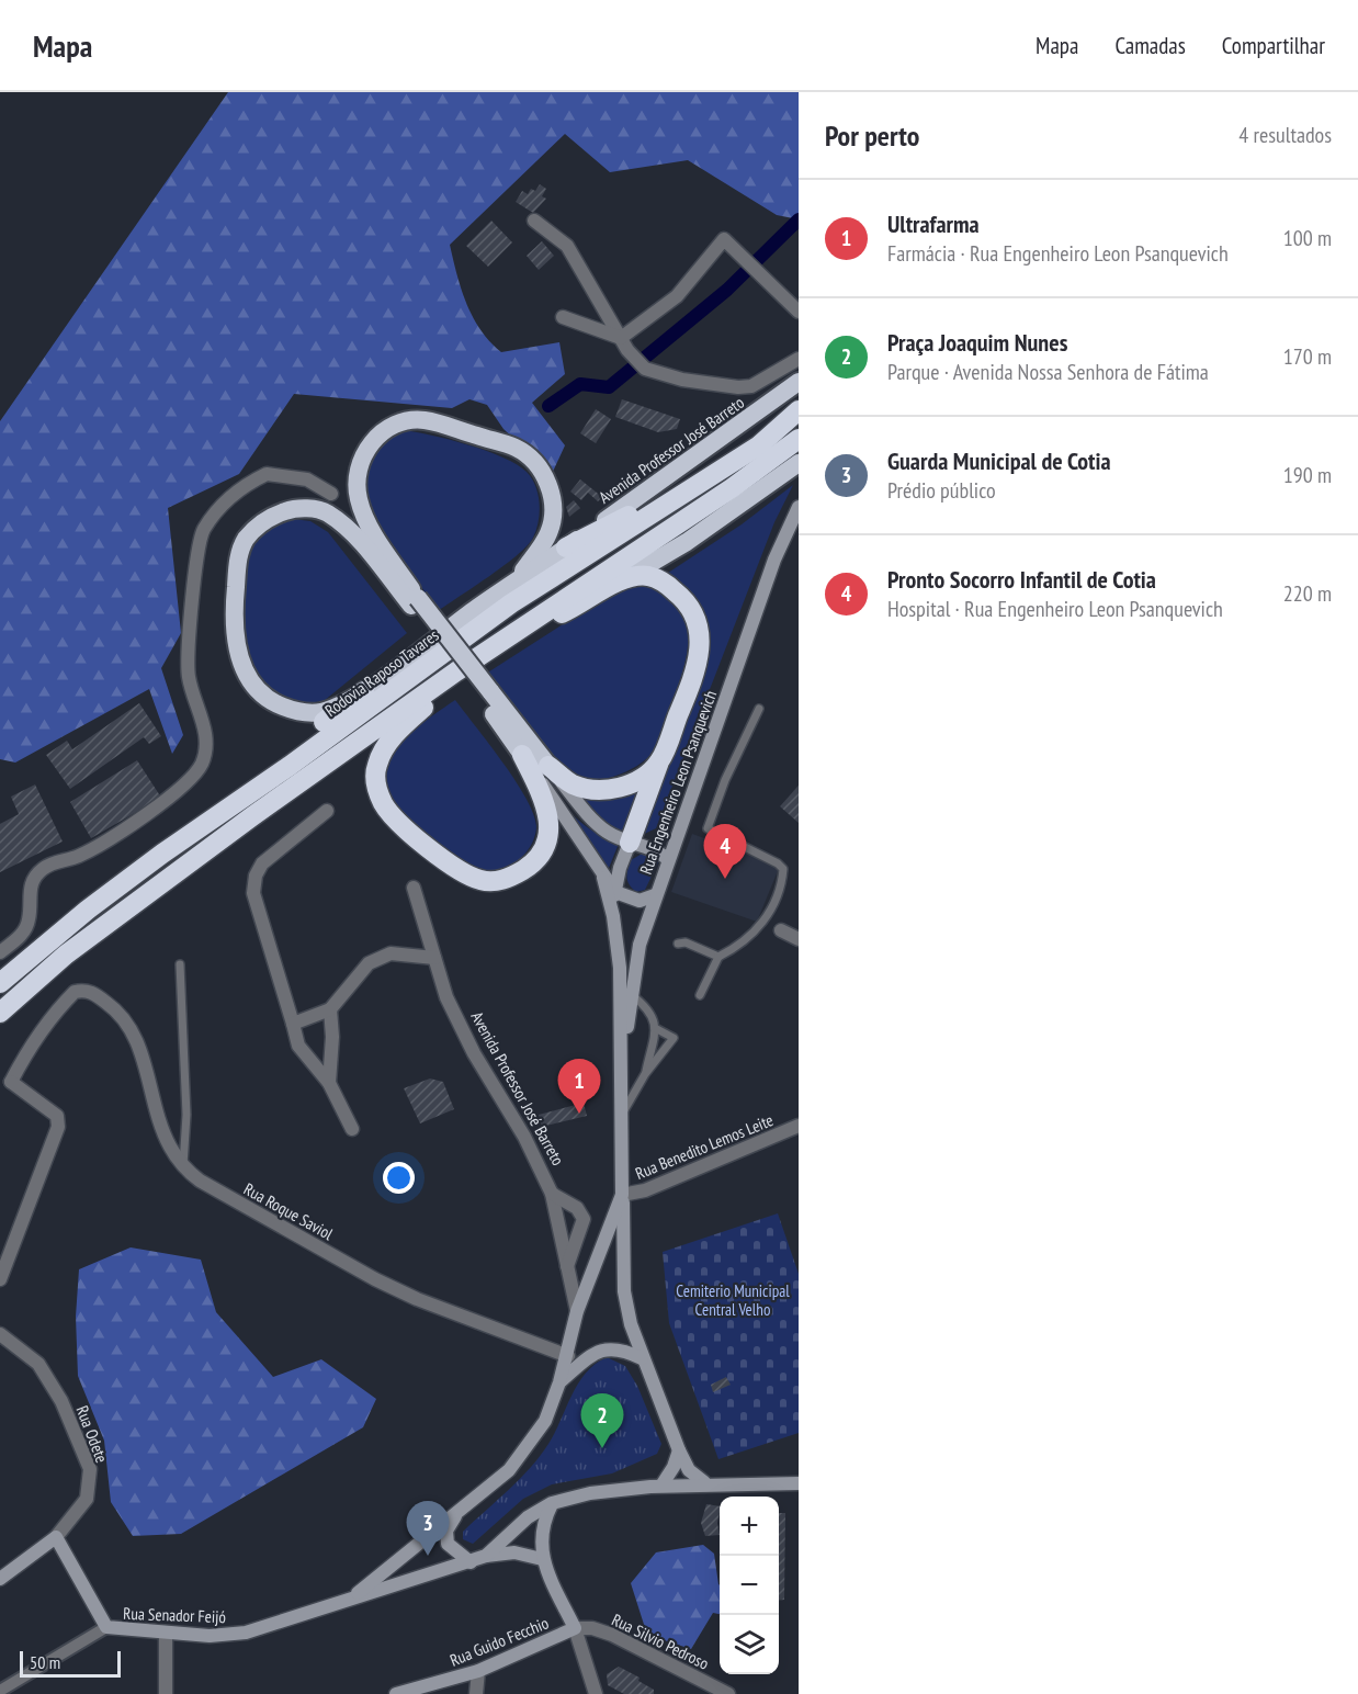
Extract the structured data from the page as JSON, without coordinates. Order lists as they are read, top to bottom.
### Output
{
  "streets": {
    "highway": ["Avenida Professor José Barreto", "Rodovia Raposo Tavares"],
    "main road": ["Rua Engenheiro Leon Psanquevich", "Rua Senador Feijó", "Rua Guido Fecchio"],
    "street": [
      "Rua Benedito Lemos Leite",
      "Rua Roque Saviol",
      "Rua Odete",
      "Rua Silvio Pedroso"
    ]
  },
  "crossings": [
    ["Avenida Professor José Barreto", "Rodovia Raposo Tavares"],
    ["Avenida Professor José Barreto", "Rua Engenheiro Leon Psanquevich"],
    ["Rua Engenheiro Leon Psanquevich", "Rua Benedito Lemos Leite"],
    ["Rua Engenheiro Leon Psanquevich", "Rua Roque Saviol"],
    ["Rua Engenheiro Leon Psanquevich", "Rua Senador Feijó"],
    ["Rua Guido Fecchio", "Rua Silvio Pedroso"]
  ],
  "parks": ["Cemiterio Municipal Central Velho"],
  "scale_bar": "50 m",
  "page": {
    "header": "Mapa",
    "nav": ["Mapa", "Camadas", "Compartilhar"],
    "heading": ["Por perto", "4 resultados"],
    "list": [
      {
        "mark": "1",
        "name": "Ultrafarma",
        "note": "Farmácia · Rua Engenheiro Leon Psanquevich",
        "value": "100 m"
      },
      {
        "mark": "2",
        "name": "Praça Joaquim Nunes",
        "note": "Parque · Avenida Nossa Senhora de Fátima",
        "value": "170 m"
      },
      {
        "mark": "3",
        "name": "Guarda Municipal de Cotia",
        "note": "Prédio público",
        "value": "190 m"
      },
      {
        "mark": "4",
        "name": "Pronto Socorro Infantil de Cotia",
        "note": "Hospital · Rua Engenheiro Leon Psanquevich",
        "value": "220 m"
      }
    ],
    "pins": [
      "4",
      "1",
      "2",
      "3"
    ],
    "map_buttons": ["+", "−"],
    "scale": "50 m"
  }
}
